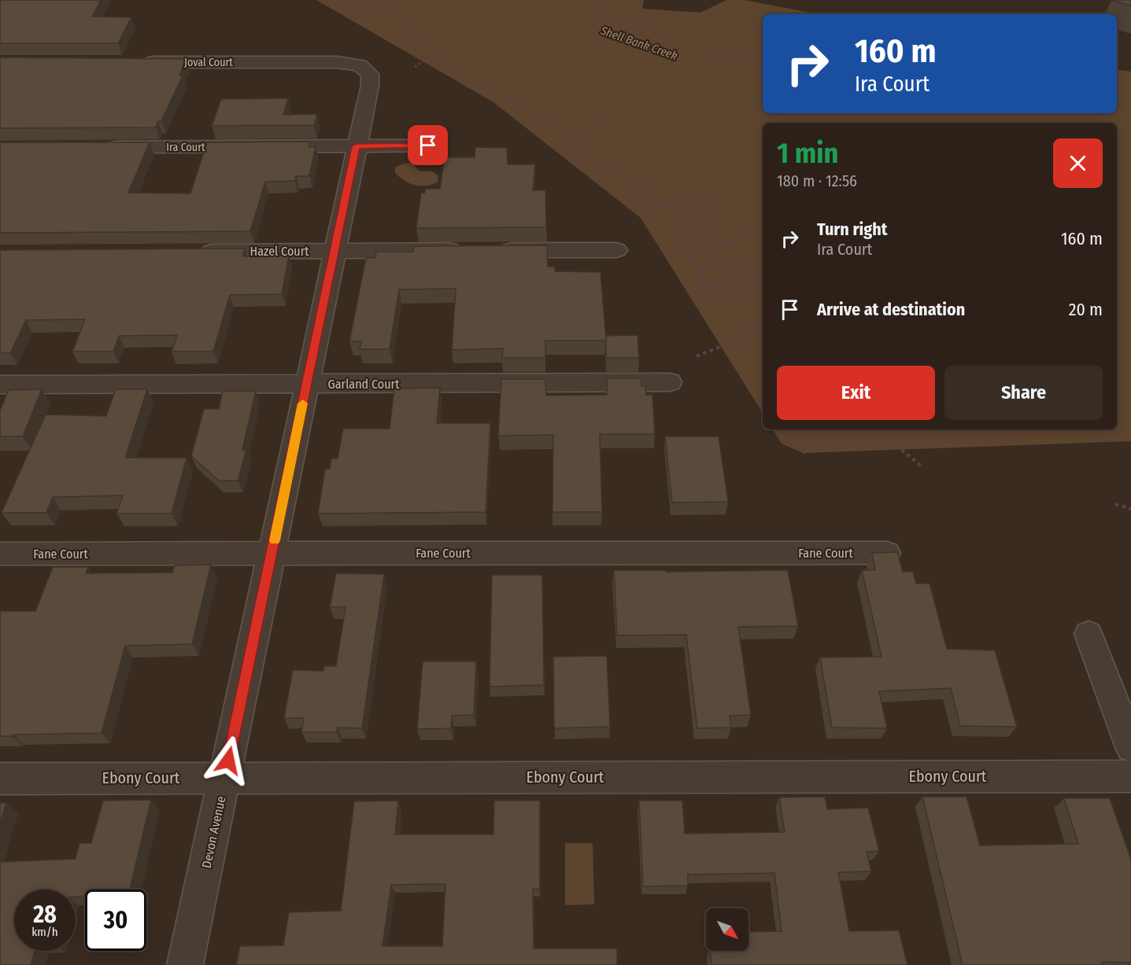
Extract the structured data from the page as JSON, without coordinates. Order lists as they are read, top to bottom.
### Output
{
  "streets": {
    "street": [
      "Joval Court",
      "Ira Court",
      "Hazel Court",
      "Garland Court",
      "Fane Court",
      "Ebony Court",
      "Devon Avenue"
    ]
  },
  "crossings": [
    ["Joval Court", "Devon Avenue"],
    ["Ira Court", "Devon Avenue"],
    ["Hazel Court", "Devon Avenue"],
    ["Garland Court", "Devon Avenue"],
    ["Fane Court", "Devon Avenue"],
    ["Ebony Court", "Devon Avenue"]
  ],
  "water": ["Shell Bank Creek"],
  "north": "bottom right",
  "page": {
    "turn": ["160 m", "Ira Court"],
    "heading": ["1 min", "180 m · 12:56"],
    "list": [
      {
        "name": "Turn right",
        "note": "Ira Court",
        "value": "160 m"
      },
      {
        "name": "Arrive at destination",
        "value": "20 m"
      }
    ],
    "buttons": ["Exit", "Share"],
    "speed": "28 km/h",
    "limit": "30"
  }
}
